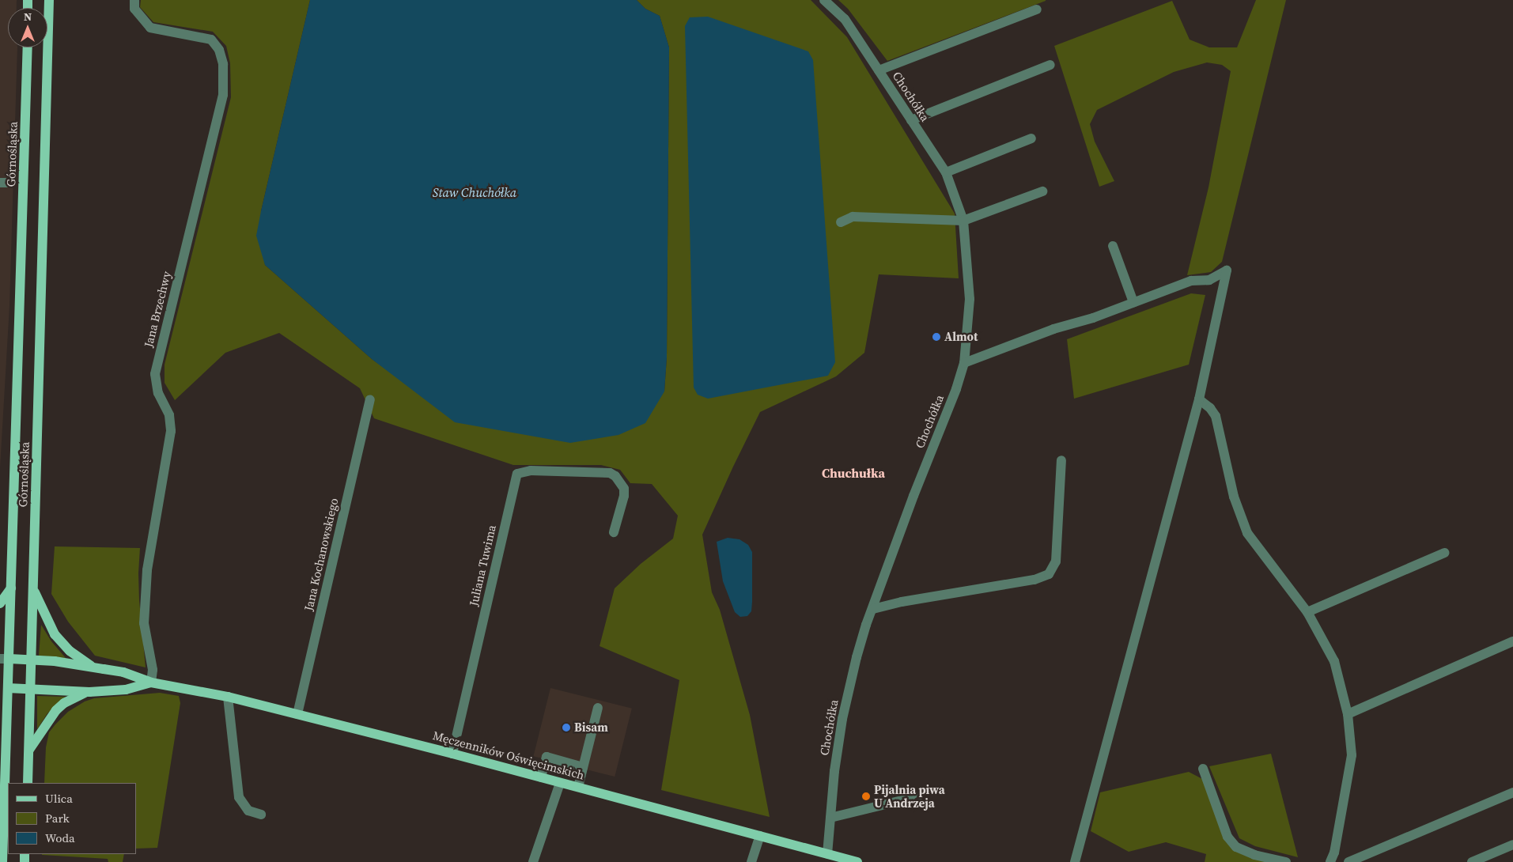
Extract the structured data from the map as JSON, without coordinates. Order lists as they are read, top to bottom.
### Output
{
  "streets": {
    "main road": ["Górnośląska", "Męczenników Oświęcimskich"],
    "street": [
      "Chochółka",
      "Jana Brzechwy",
      "Jana Kochanowskiego",
      "Juliana Tuwima"
    ]
  },
  "crossings": [
    ["Chochółka", "Męczenników Oświęcimskich"],
    ["Górnośląska", "Męczenników Oświęcimskich"],
    ["Jana Brzechwy", "Męczenników Oświęcimskich"],
    ["Jana Kochanowskiego", "Męczenników Oświęcimskich"],
    ["Juliana Tuwima", "Męczenników Oświęcimskich"]
  ],
  "districts": ["Chuchułka"],
  "water": ["Staw Chuchółka"],
  "places": ["Almot", "Bisam", "Pijalnia piwa U Andrzeja"],
  "legend": ["Ulica", "Park", "Woda"],
  "north": "top"
}
